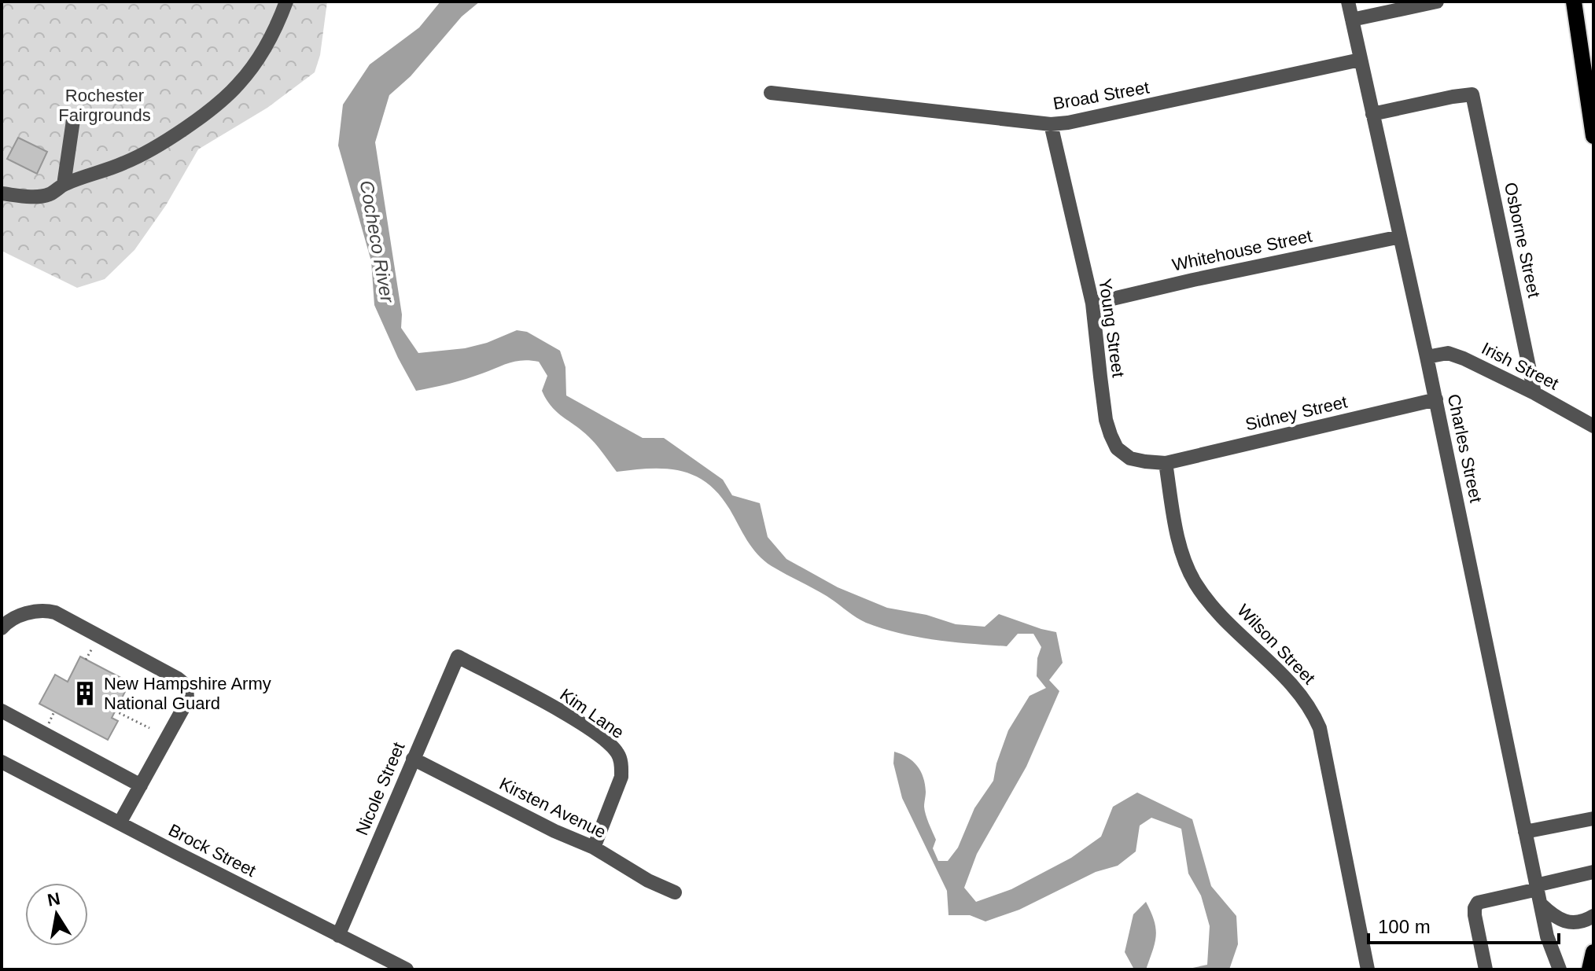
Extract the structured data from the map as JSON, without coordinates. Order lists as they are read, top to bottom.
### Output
{
  "streets": {
    "street": [
      "Broad Street",
      "Osborne Street",
      "Whitehouse Street",
      "Young Street",
      "Irish Street",
      "Sidney Street",
      "Charles Street",
      "Wilson Street",
      "Kim Lane",
      "Nicole Street",
      "Kirsten Avenue",
      "Brock Street"
    ]
  },
  "crossings": [
    ["Broad Street", "Young Street"],
    ["Broad Street", "Charles Street"],
    ["Osborne Street", "Irish Street"],
    ["Osborne Street", "Charles Street"],
    ["Whitehouse Street", "Young Street"],
    ["Whitehouse Street", "Charles Street"],
    ["Young Street", "Sidney Street"],
    ["Young Street", "Wilson Street"],
    ["Irish Street", "Charles Street"],
    ["Sidney Street", "Charles Street"],
    ["Sidney Street", "Wilson Street"],
    ["Kim Lane", "Nicole Street"],
    ["Kim Lane", "Kirsten Avenue"],
    ["Nicole Street", "Kirsten Avenue"],
    ["Nicole Street", "Brock Street"]
  ],
  "water": ["Cocheco River"],
  "parks": ["Rochester Fairgrounds"],
  "places": {
    "building": ["New Hampshire Army National Guard"]
  },
  "scale_bar": "100 m",
  "north": "top"
}
